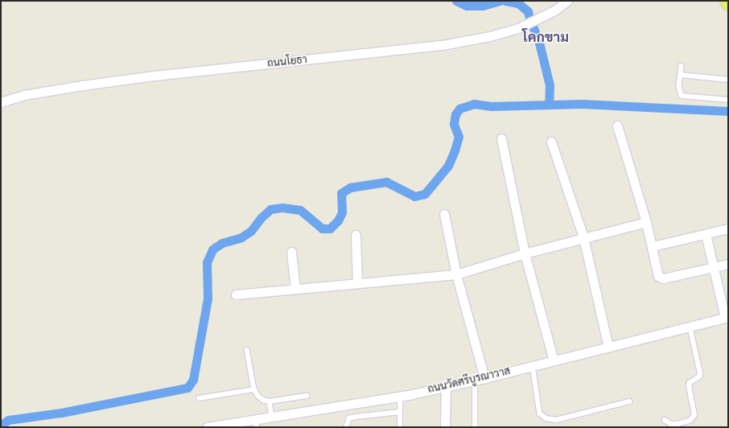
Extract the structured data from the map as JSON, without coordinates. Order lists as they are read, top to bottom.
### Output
{
  "streets": {
    "street": ["ถนนโยธา", "ถนนวัดศรีบูรณาวาส"]
  },
  "districts": ["โคกขาม"]
}
